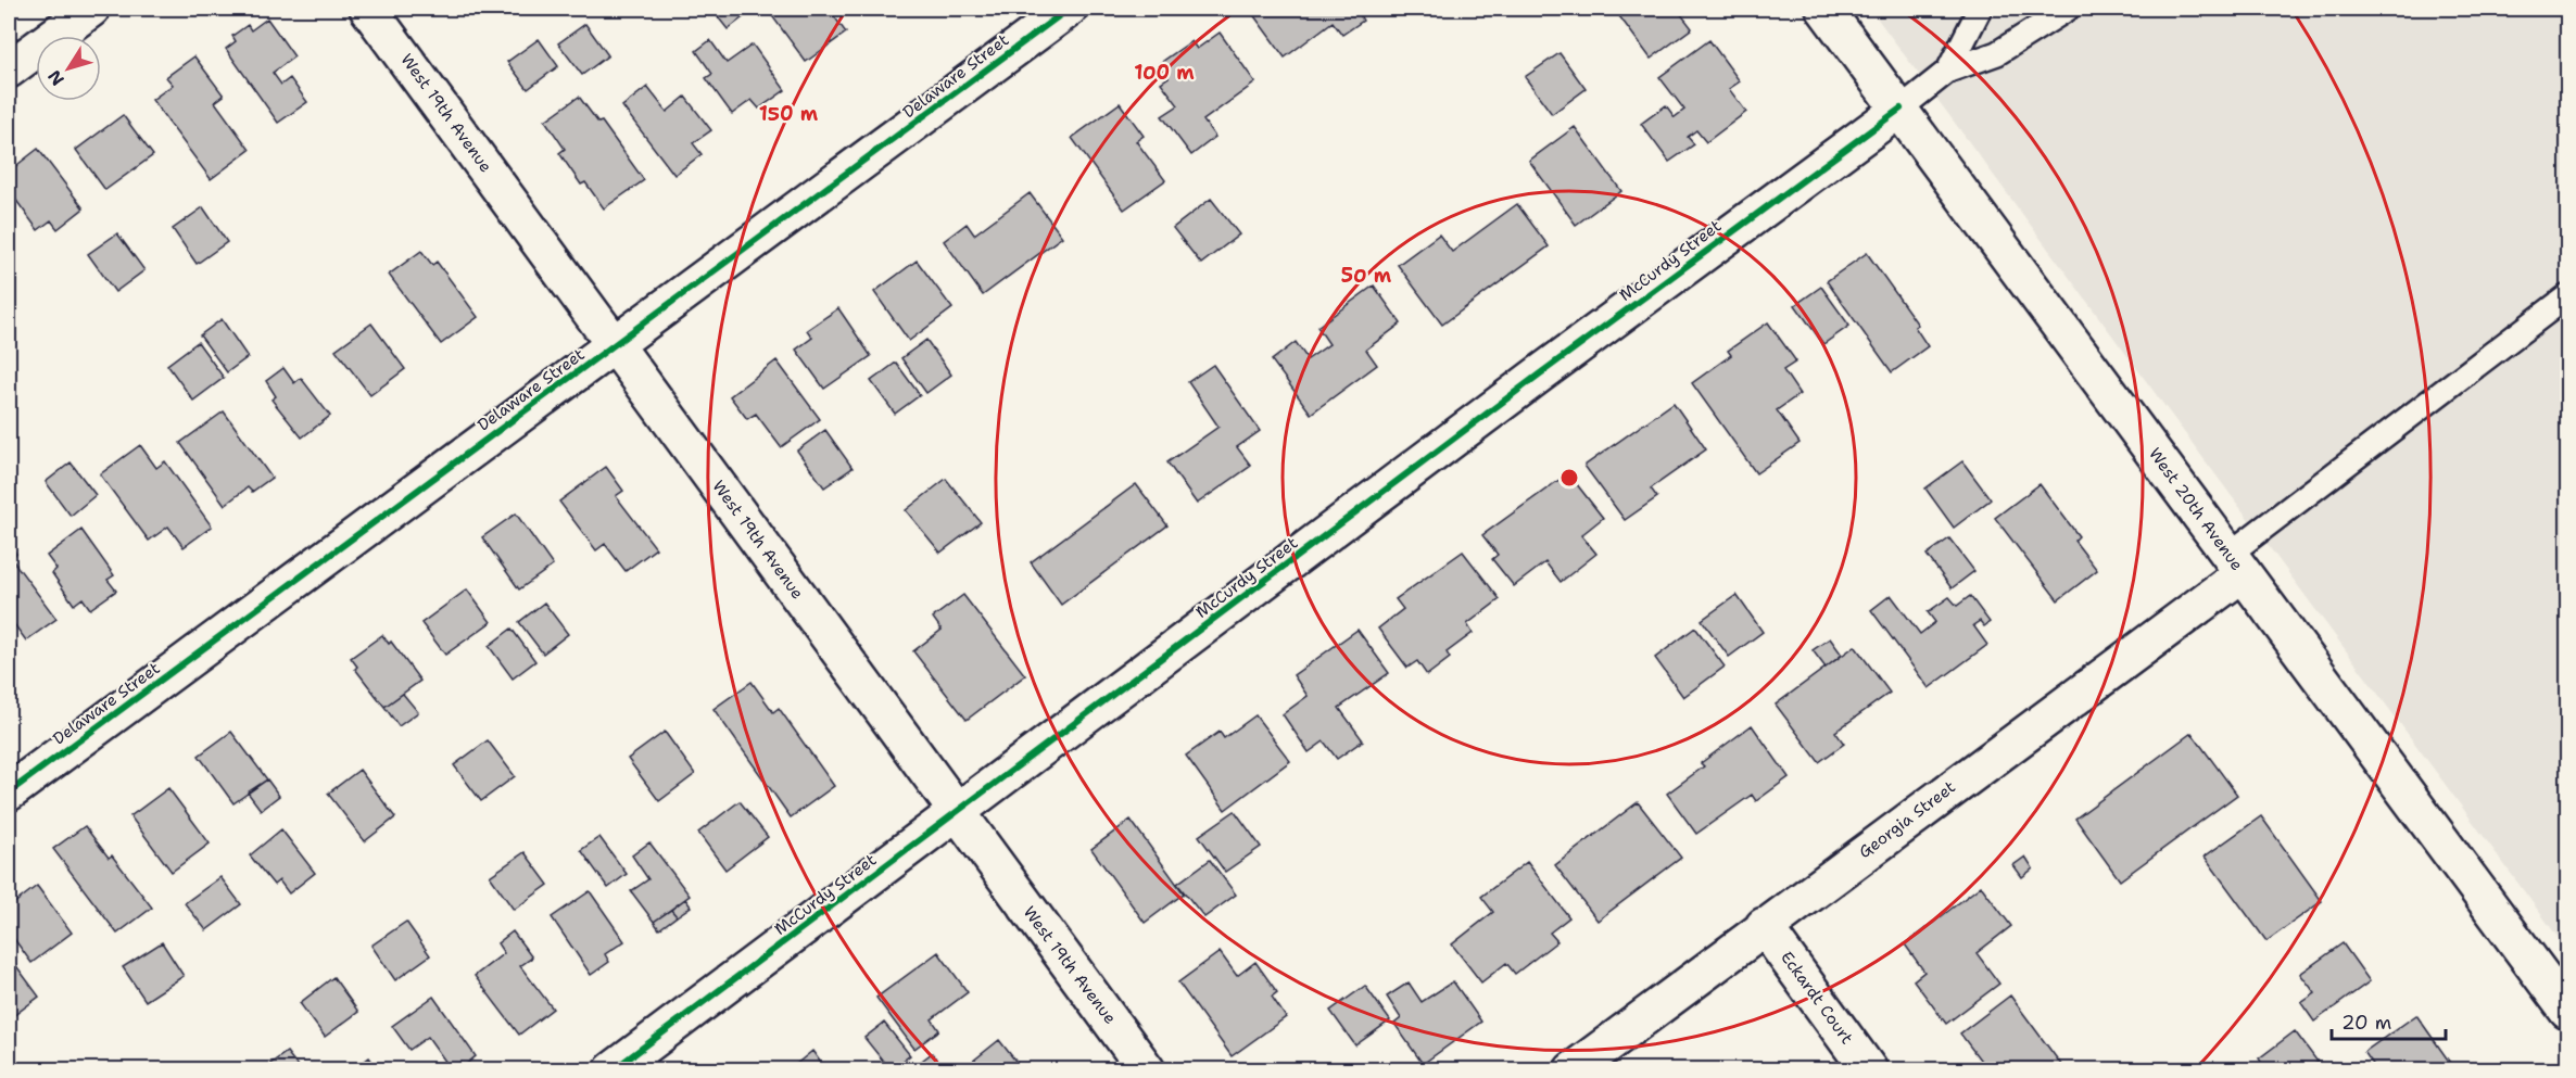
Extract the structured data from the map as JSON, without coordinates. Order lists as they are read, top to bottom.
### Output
{
  "streets": {
    "street": [
      "Delaware Street",
      "West 19th Avenue",
      "McCurdy Street",
      "West 20th Avenue",
      "Georgia Street",
      "Eckardt Court"
    ]
  },
  "crossings": [
    ["Delaware Street", "West 19th Avenue"],
    ["West 19th Avenue", "McCurdy Street"],
    ["McCurdy Street", "West 20th Avenue"],
    ["West 20th Avenue", "Georgia Street"],
    ["Georgia Street", "Eckardt Court"]
  ],
  "scale_bar": "20 m",
  "north": "bottom left",
  "rings": ["100 m", "150 m", "50 m"]
}
